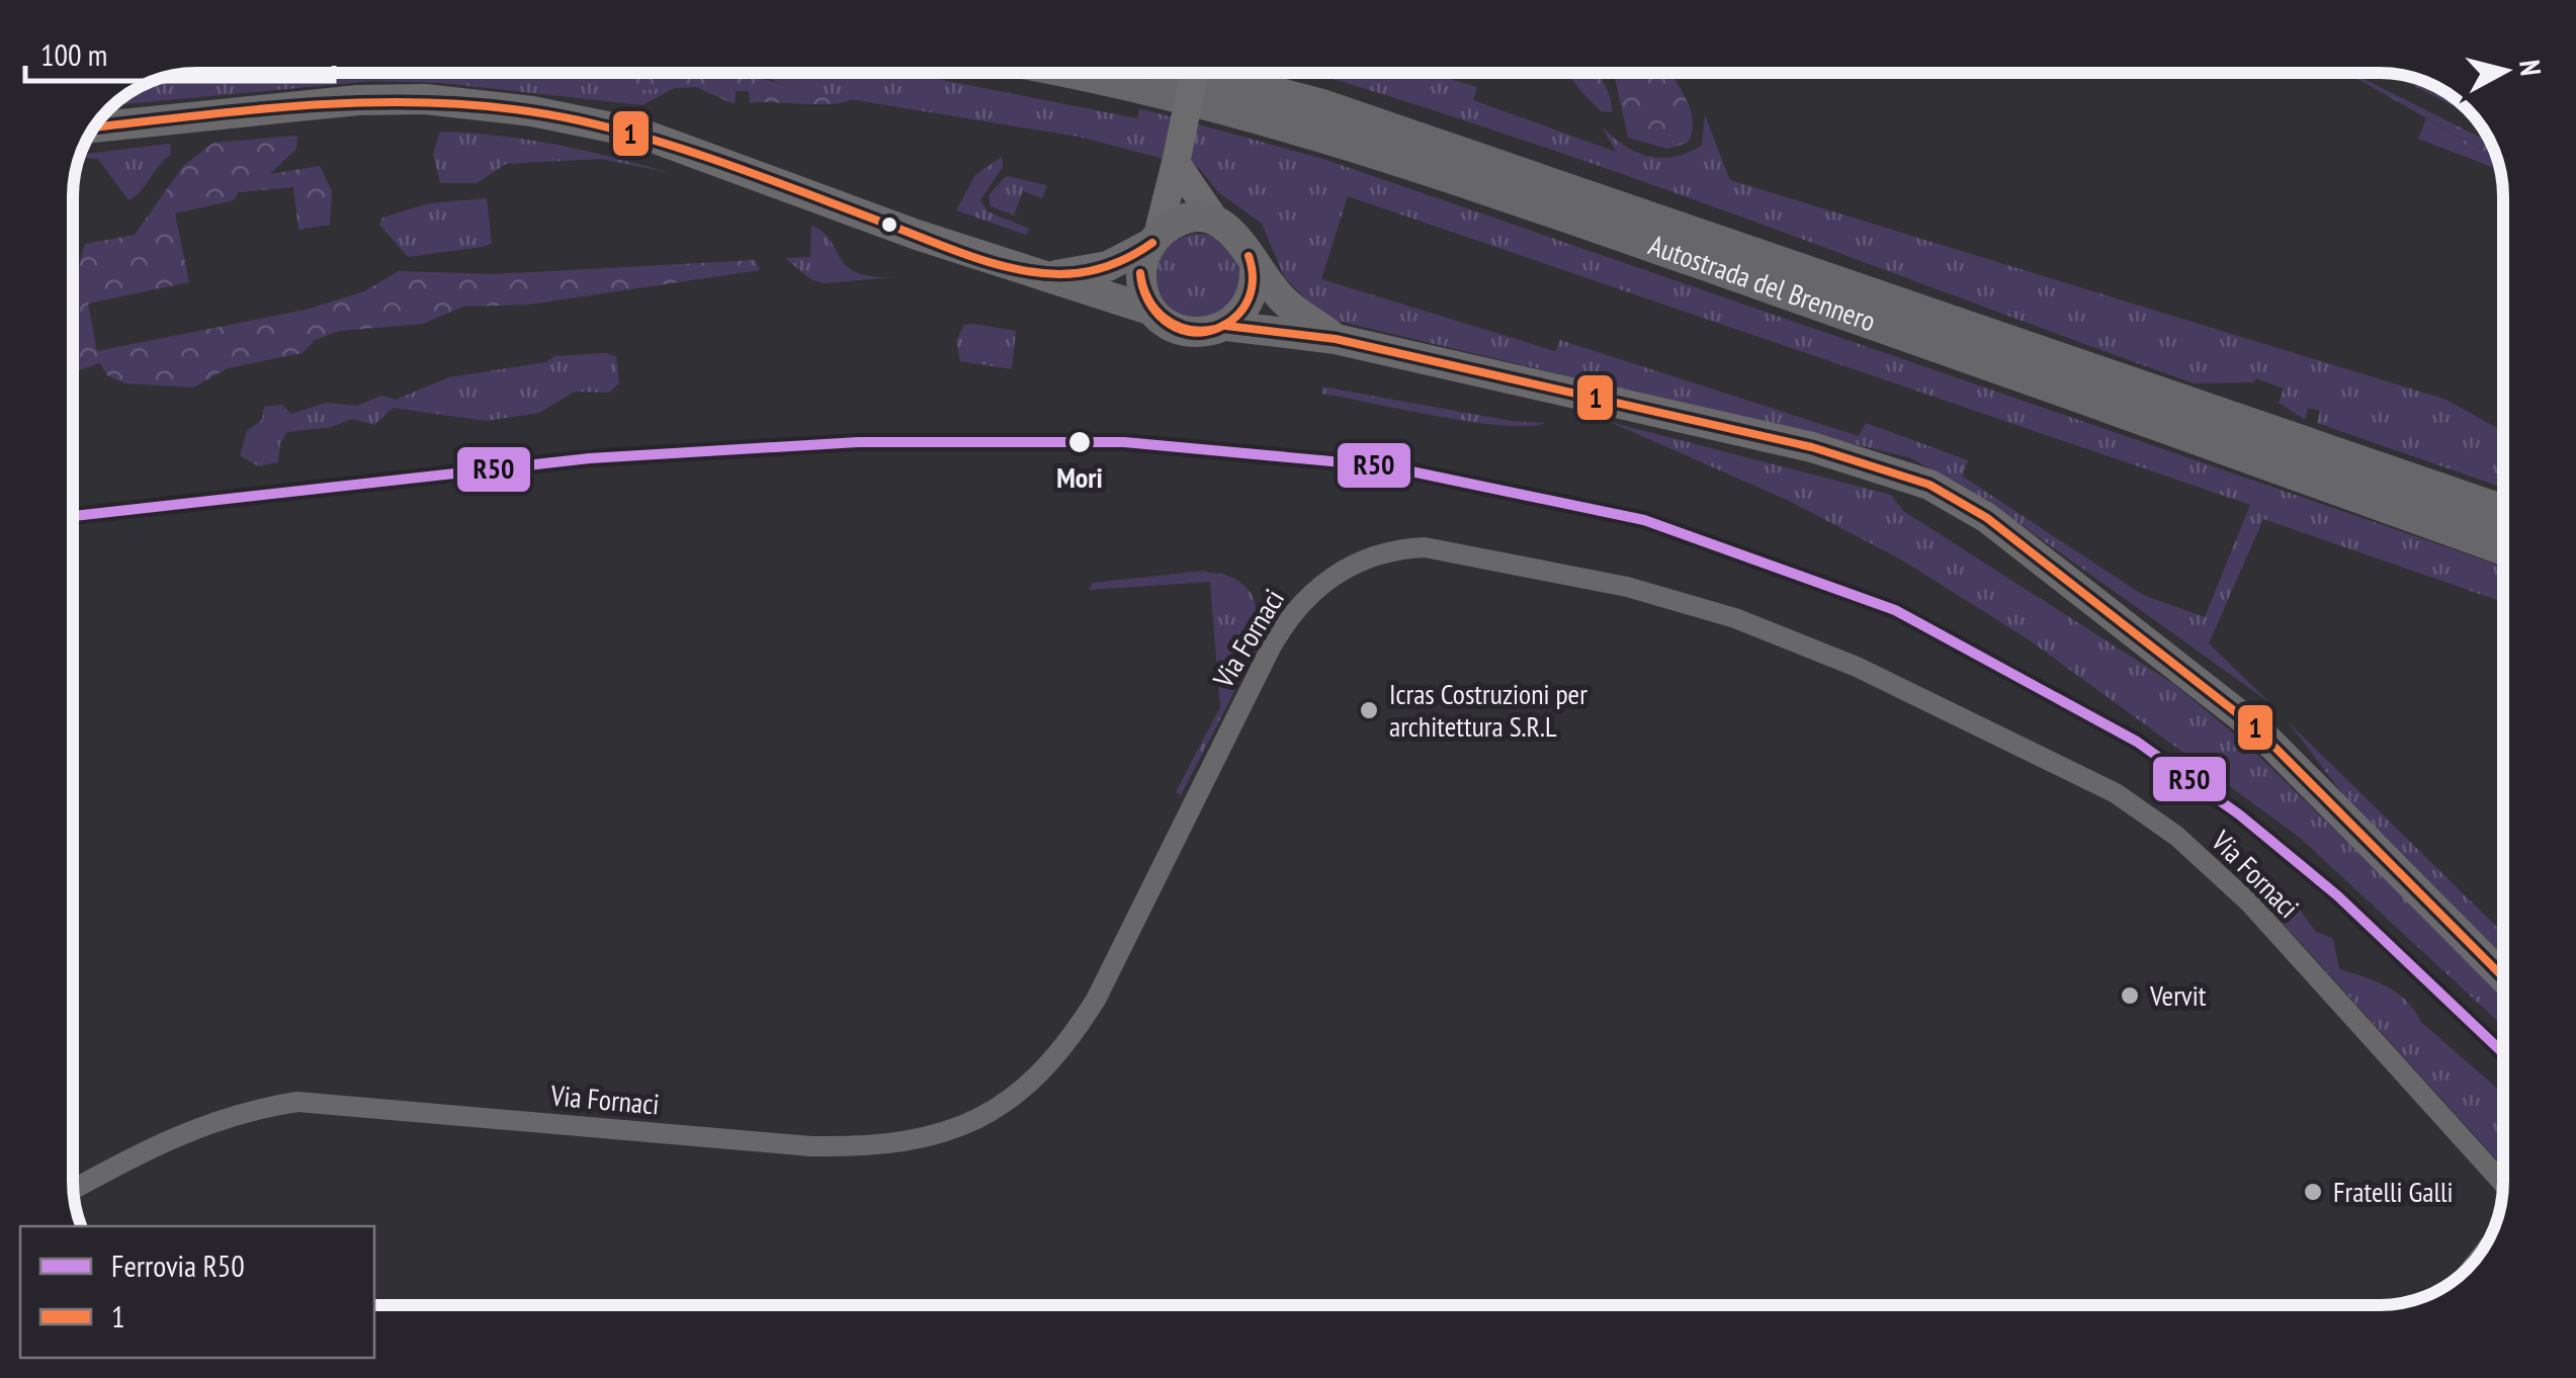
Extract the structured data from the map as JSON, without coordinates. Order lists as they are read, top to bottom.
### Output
{
  "streets": {
    "highway": ["Autostrada del Brennero"],
    "street": ["Via Fornaci"]
  },
  "places": [
    "Mori",
    "Icras Costruzioni per architettura S.R.L",
    "Vervit",
    "Fratelli Galli"
  ],
  "lines": ["transit line 1", "rail line R50"],
  "legend": ["Ferrovia R50", "1"],
  "scale_bar": "100 m",
  "north": "right"
}
